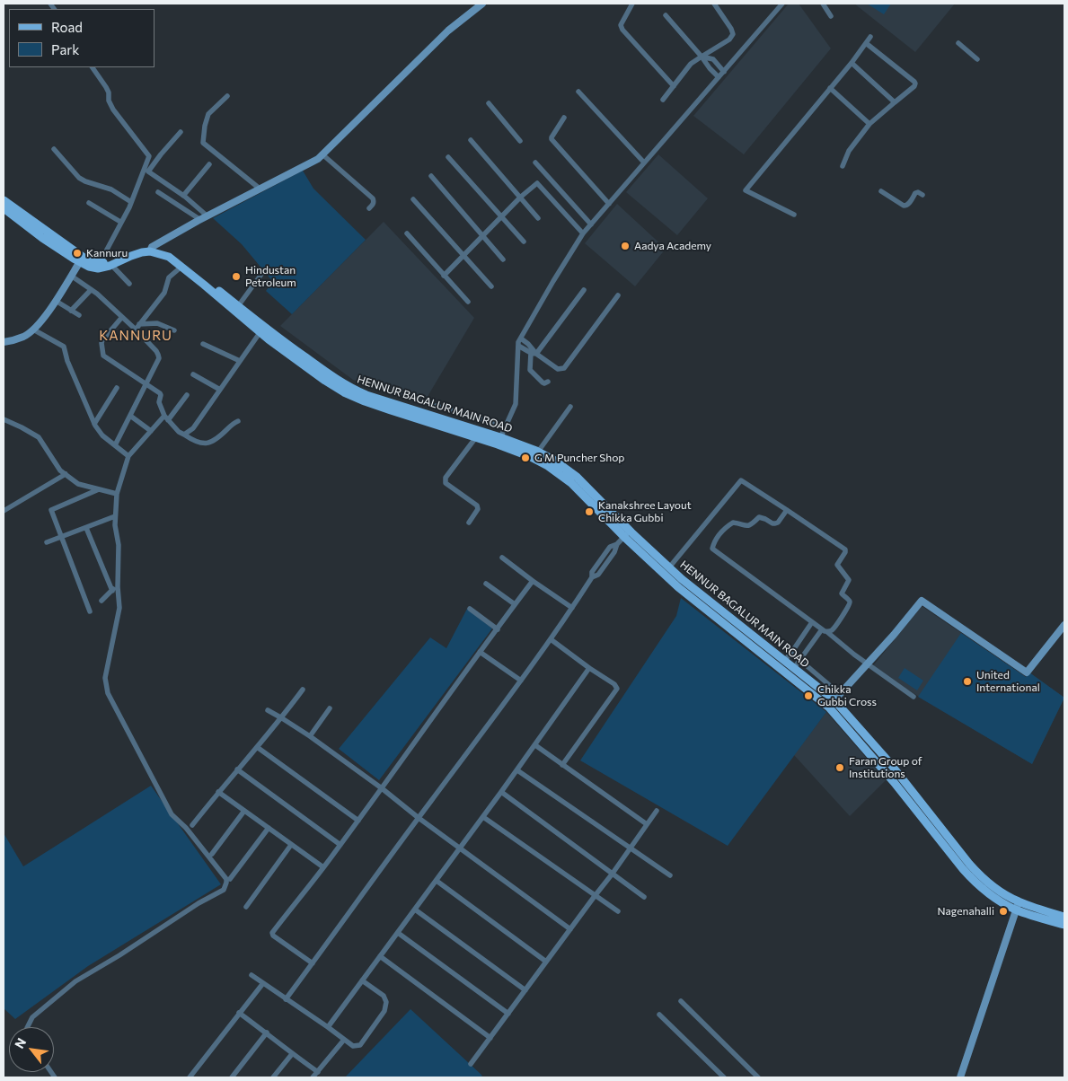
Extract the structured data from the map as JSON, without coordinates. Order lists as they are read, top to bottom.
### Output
{
  "streets": {
    "main road": ["HENNUR BAGALUR MAIN ROAD"]
  },
  "districts": ["KANNURU"],
  "places": [
    "Aadya Academy",
    "Kannuru",
    "Hindustan Petroleum",
    "G M Puncher Shop",
    "Kanakshree Layout Chikka Gubbi",
    "United International",
    "Chikka Gubbi Cross",
    "Faran Group of Institutions",
    "Nagenahalli"
  ],
  "legend": ["Road", "Park"],
  "north": "top left"
}
